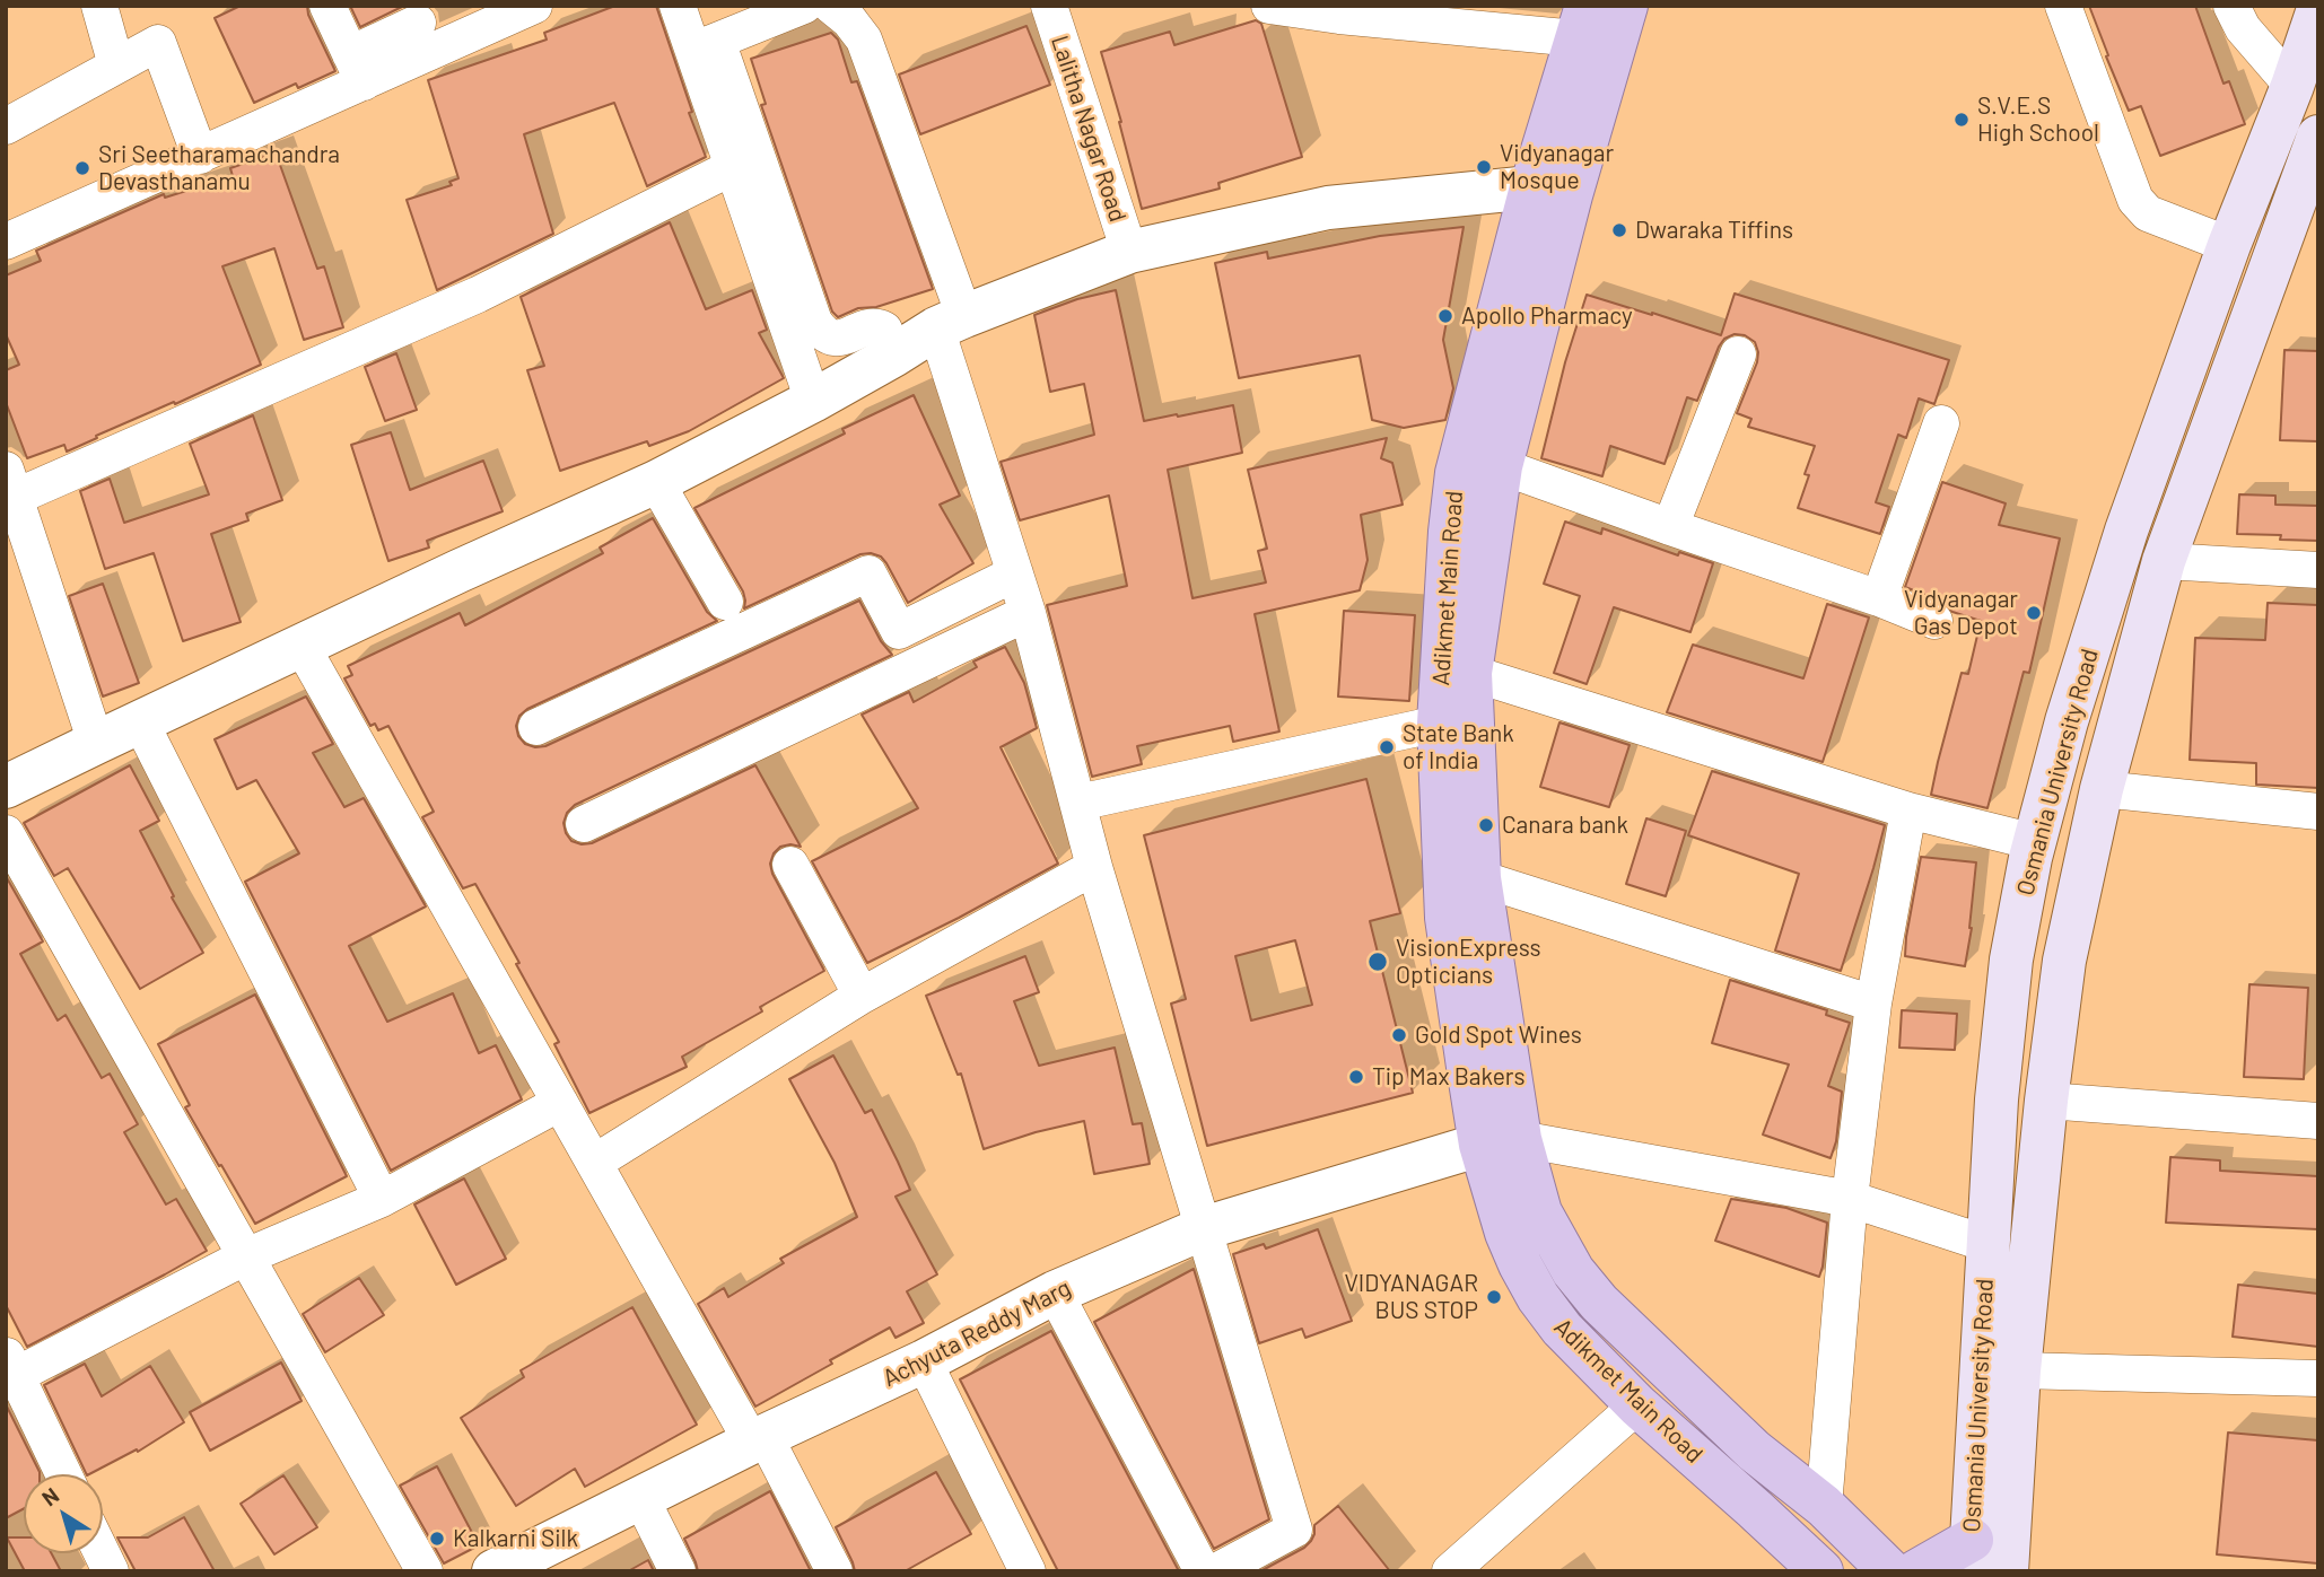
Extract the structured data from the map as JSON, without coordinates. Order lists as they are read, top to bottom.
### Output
{
  "streets": {
    "main road": ["Adikmet Main Road", "Osmania University Road"],
    "street": ["Lalitha Nagar Road", "Achyuta Reddy Marg"]
  },
  "crossings": [
    ["Adikmet Main Road", "Achyuta Reddy Marg"]
  ],
  "places": [
    "S.V.E.S High School",
    "Vidyanagar Mosque",
    "Sri Seetharamachandra Devasthanamu",
    "Dwaraka Tiffins",
    "Apollo Pharmacy",
    "Vidyanagar Gas Depot",
    "State Bank of India",
    "Canara bank",
    "VisionExpress Opticians",
    "Gold Spot Wines",
    "Tip Max Bakers",
    "VIDYANAGAR BUS STOP",
    "Kalkarni Silk"
  ],
  "north": "top left"
}
